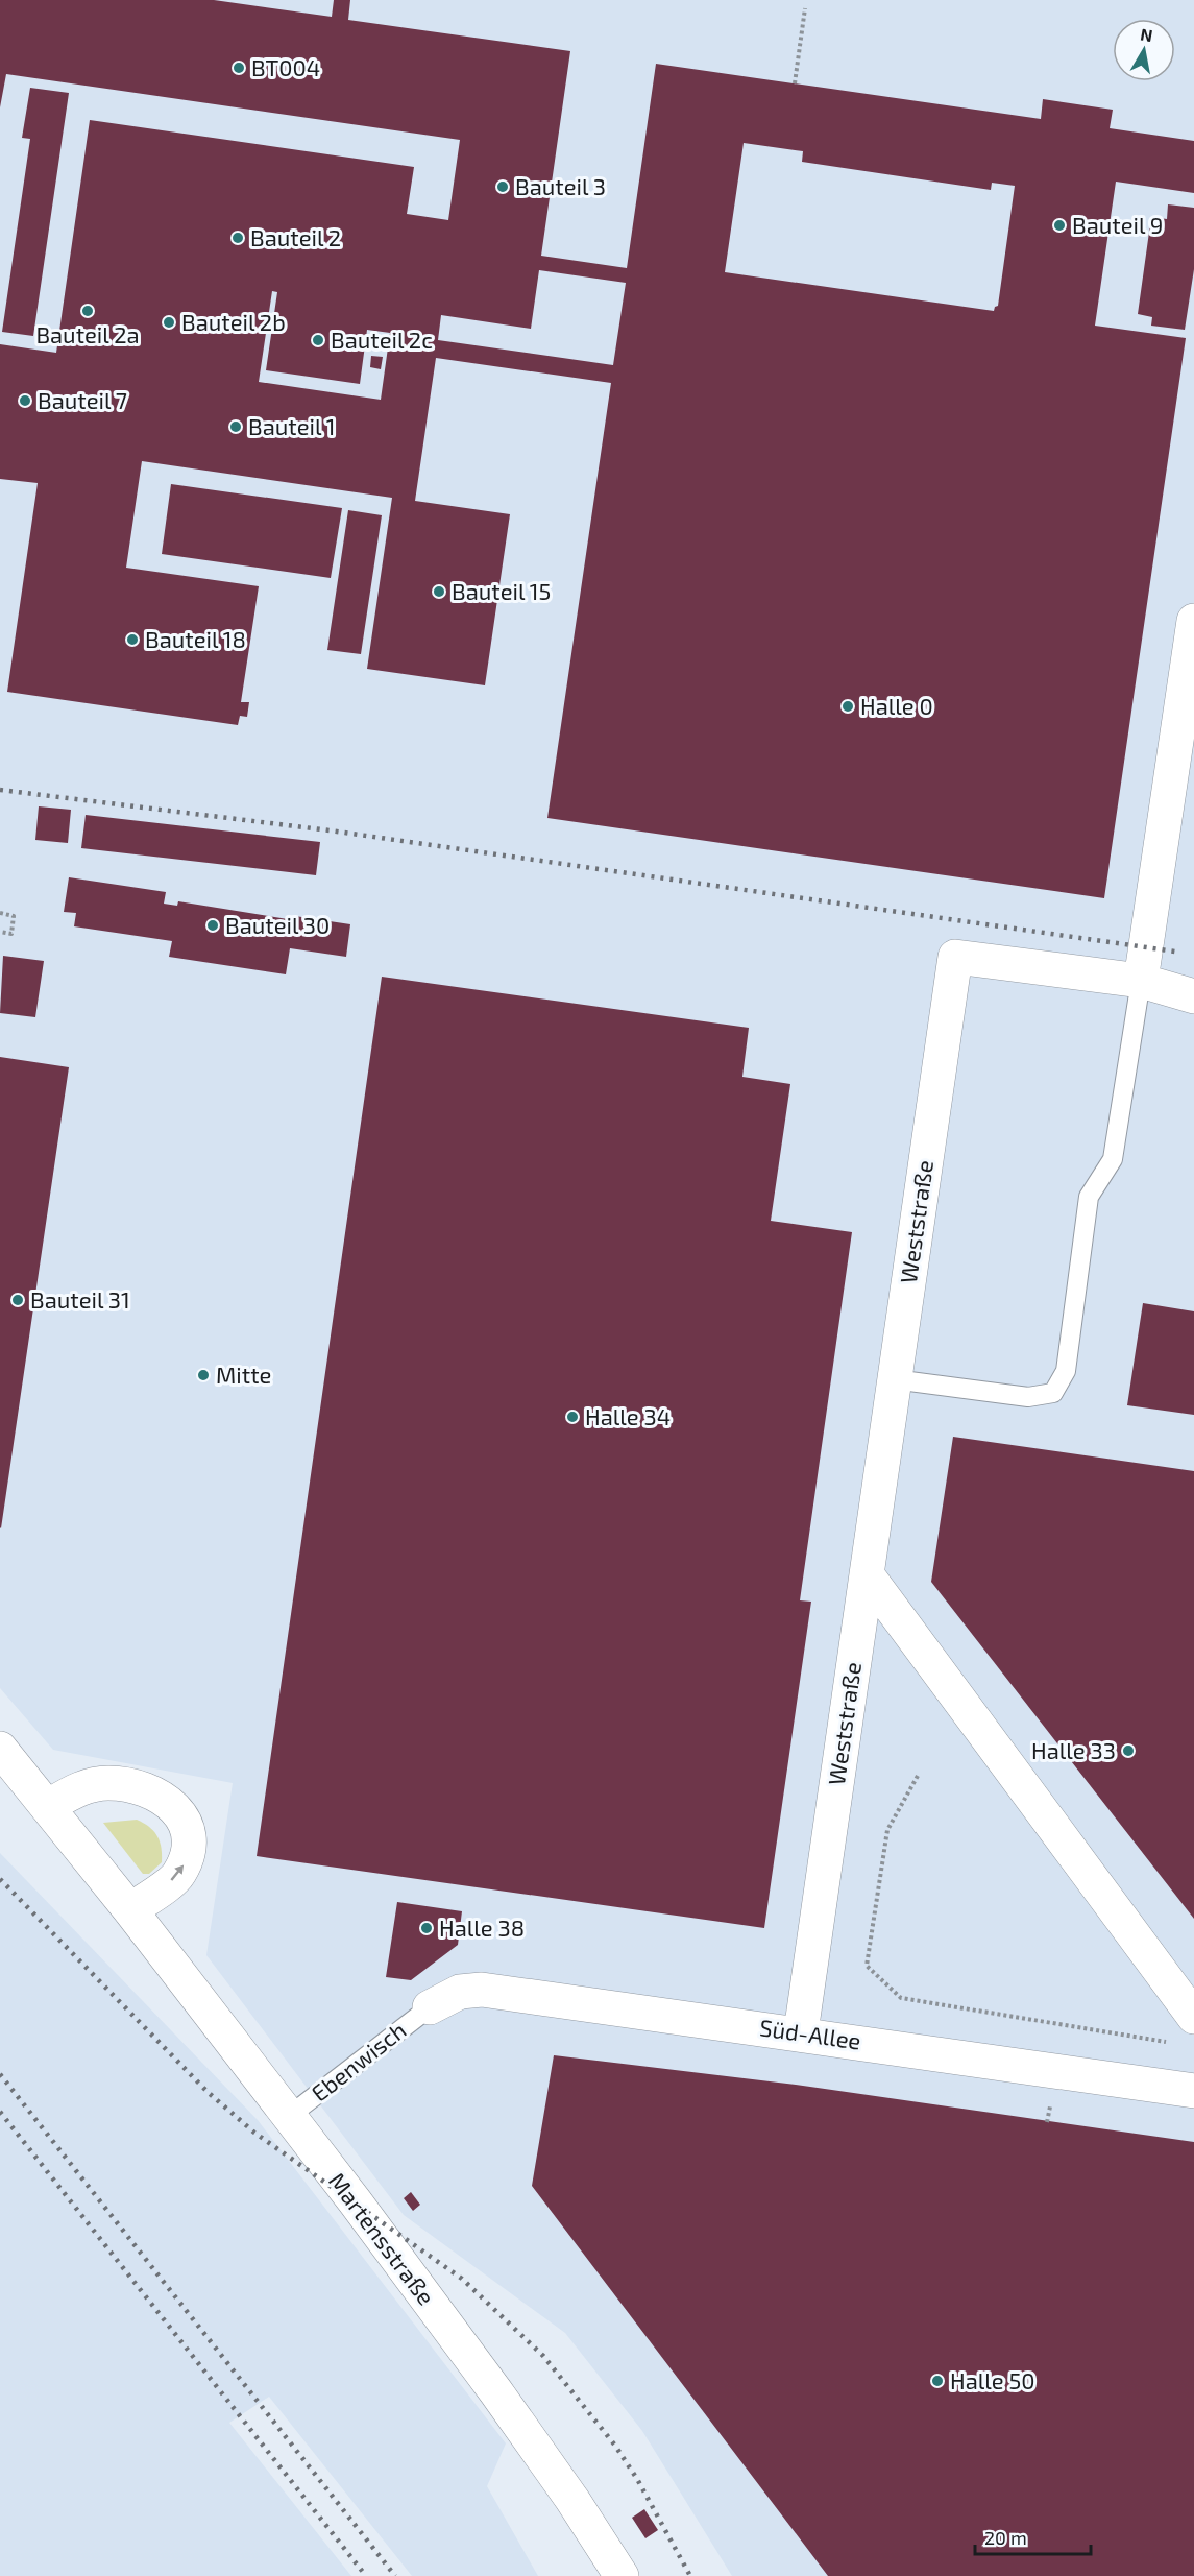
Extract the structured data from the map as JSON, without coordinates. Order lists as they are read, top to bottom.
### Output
{
  "streets": {
    "street": ["Weststraße", "Süd-Allee", "Martensstraße"],
    "lane": ["Ebenwisch"]
  },
  "crossings": [
    ["Weststraße", "Süd-Allee"],
    ["Süd-Allee", "Ebenwisch"],
    ["Ebenwisch", "Martensstraße"]
  ],
  "places": [
    "BT004",
    "Bauteil 3",
    "Bauteil 9",
    "Bauteil 2",
    "Bauteil 2a",
    "Bauteil 2b",
    "Bauteil 2c",
    "Bauteil 7",
    "Bauteil 1",
    "Bauteil 15",
    "Bauteil 18",
    "Halle 0",
    "Bauteil 30",
    "Bauteil 31",
    "Mitte",
    "Halle 34",
    "Halle 33",
    "Halle 38",
    "Halle 50"
  ],
  "scale_bar": "20 m",
  "north": "top"
}
